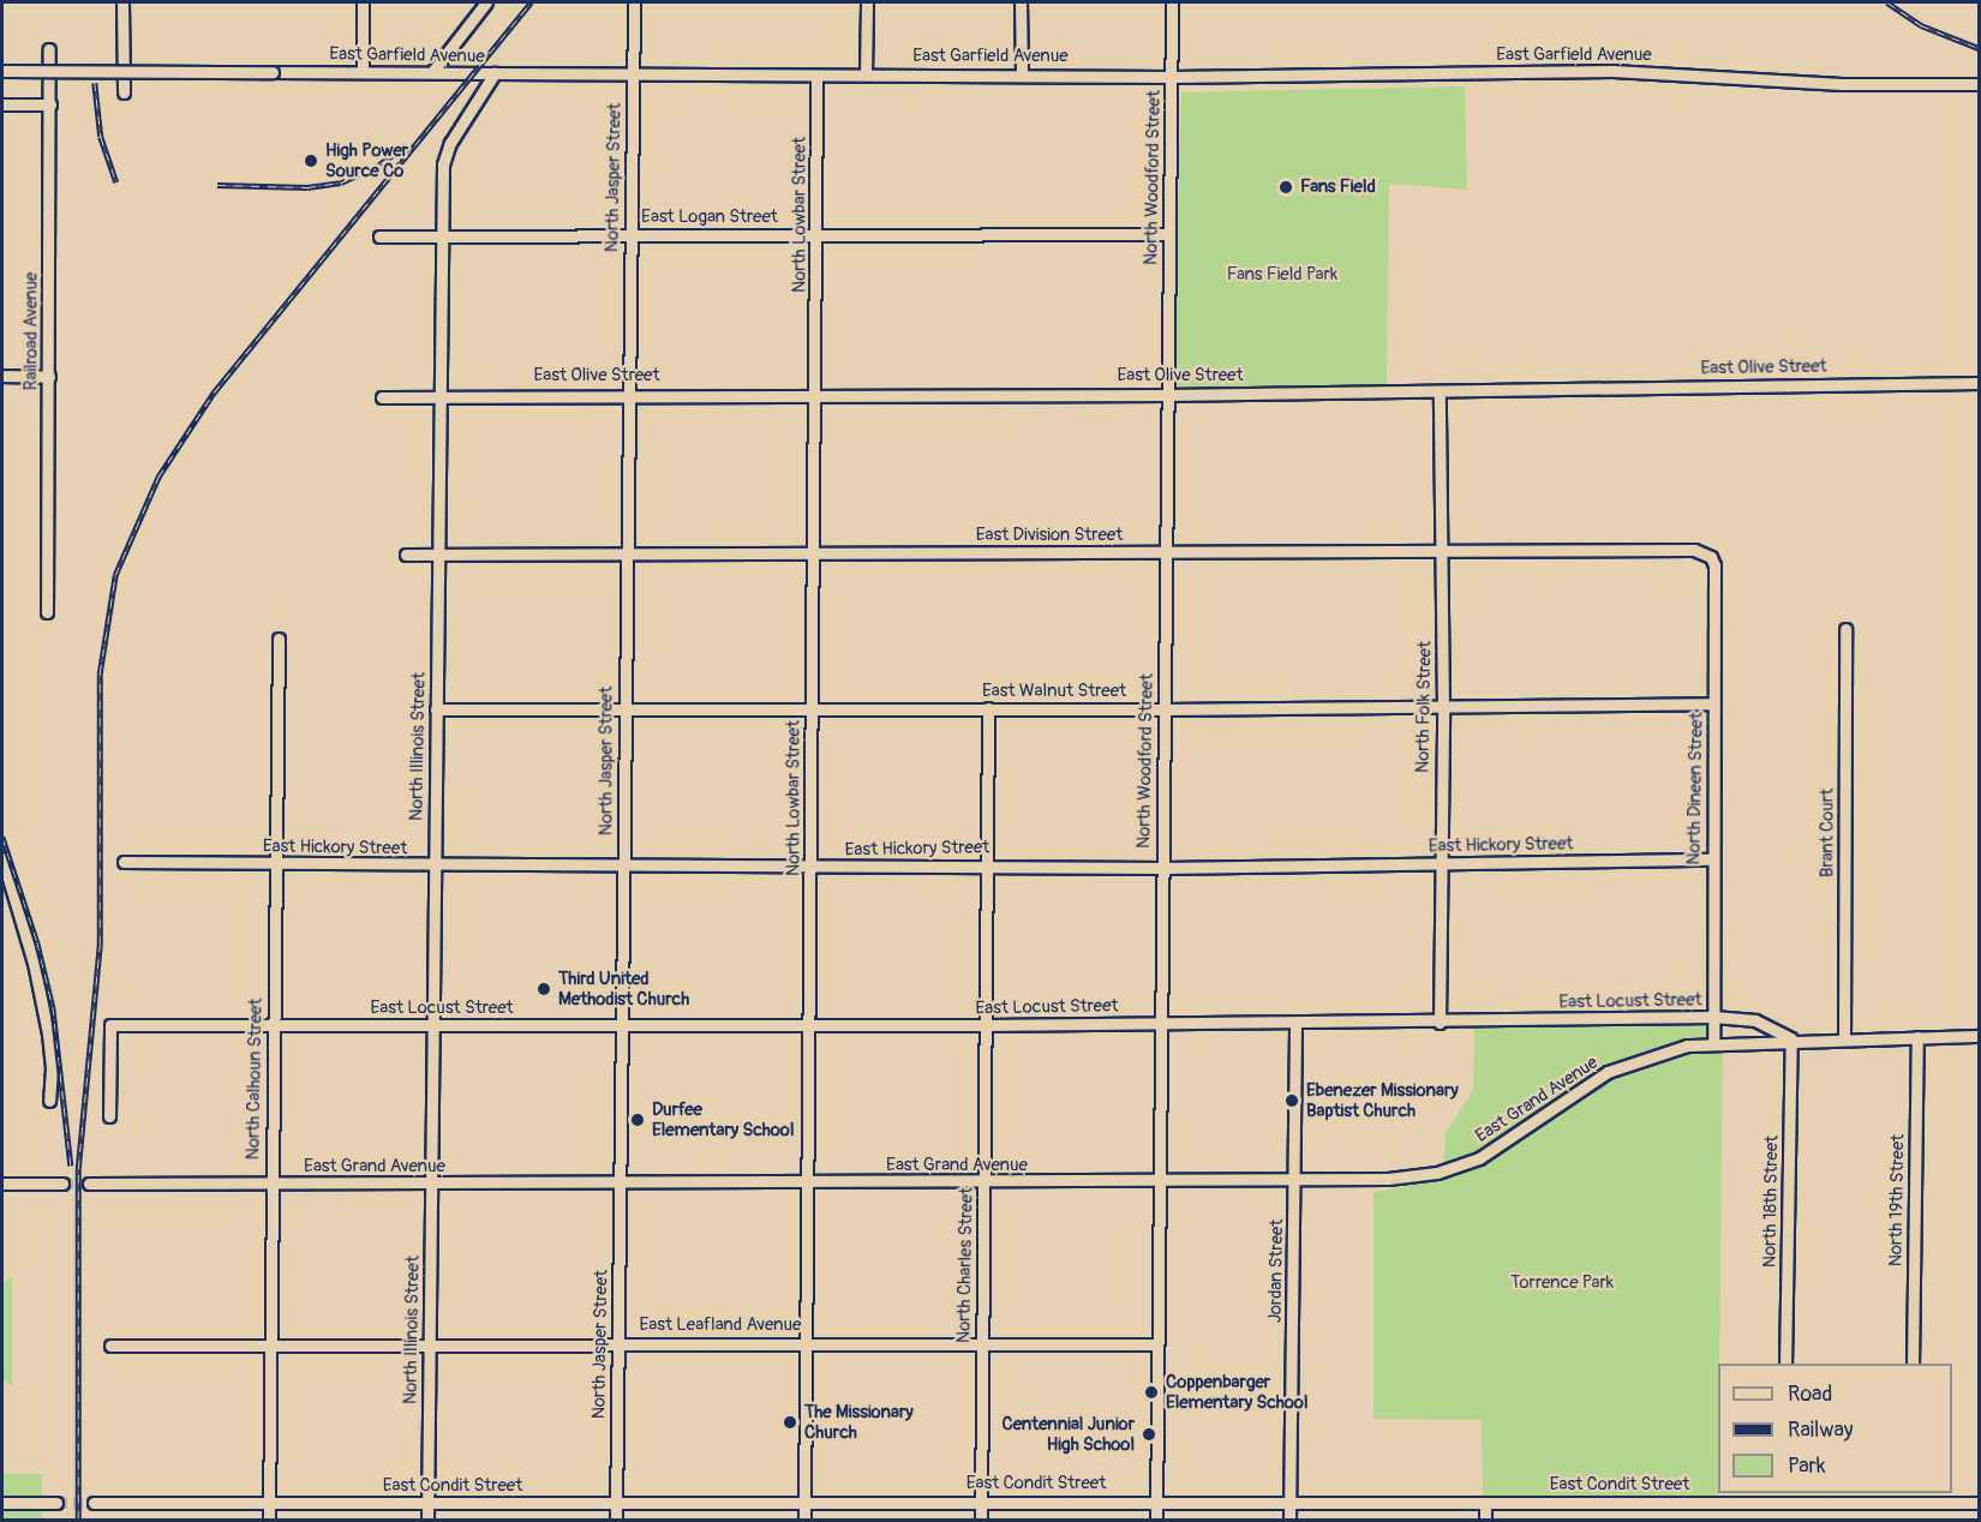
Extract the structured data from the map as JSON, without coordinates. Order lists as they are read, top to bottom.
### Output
{
  "streets": {
    "street": [
      "East Garfield Avenue",
      "North Jasper Street",
      "North Woodford Street",
      "North Lowbar Street",
      "East Logan Street",
      "Railroad Avenue",
      "East Olive Street",
      "East Division Street",
      "East Walnut Street",
      "North Folk Street",
      "North Illinois Street",
      "North Dineen Street",
      "Brant Court",
      "East Hickory Street",
      "East Locust Street",
      "North Calhoun Street",
      "East Grand Avenue",
      "North 19th Street",
      "North 18th Street",
      "North Charles Street",
      "Jordan Street",
      "East Leafland Avenue",
      "East Condit Street"
    ]
  },
  "crossings": [
    ["East Garfield Avenue", "North Jasper Street"],
    ["East Garfield Avenue", "North Woodford Street"],
    ["East Garfield Avenue", "North Lowbar Street"],
    ["East Garfield Avenue", "North Illinois Street"],
    ["North Jasper Street", "East Logan Street"],
    ["North Jasper Street", "East Olive Street"],
    ["North Jasper Street", "East Division Street"],
    ["North Jasper Street", "East Walnut Street"],
    ["North Jasper Street", "East Hickory Street"],
    ["North Jasper Street", "East Locust Street"],
    ["North Jasper Street", "East Grand Avenue"],
    ["North Jasper Street", "East Leafland Avenue"],
    ["North Jasper Street", "East Condit Street"],
    ["North Woodford Street", "East Logan Street"],
    ["North Woodford Street", "East Olive Street"],
    ["North Woodford Street", "East Division Street"],
    ["North Woodford Street", "East Walnut Street"],
    ["North Woodford Street", "East Hickory Street"],
    ["North Woodford Street", "East Locust Street"],
    ["North Woodford Street", "East Grand Avenue"],
    ["North Woodford Street", "East Leafland Avenue"],
    ["North Woodford Street", "East Condit Street"],
    ["North Lowbar Street", "East Logan Street"],
    ["North Lowbar Street", "East Olive Street"],
    ["North Lowbar Street", "East Division Street"],
    ["North Lowbar Street", "East Walnut Street"],
    ["North Lowbar Street", "East Hickory Street"],
    ["North Lowbar Street", "East Locust Street"],
    ["North Lowbar Street", "East Grand Avenue"],
    ["North Lowbar Street", "East Leafland Avenue"],
    ["North Lowbar Street", "East Condit Street"],
    ["East Logan Street", "North Illinois Street"],
    ["East Olive Street", "North Folk Street"],
    ["East Olive Street", "North Illinois Street"],
    ["East Division Street", "North Folk Street"],
    ["East Division Street", "North Illinois Street"],
    ["East Division Street", "North Dineen Street"],
    ["East Walnut Street", "North Folk Street"],
    ["East Walnut Street", "North Illinois Street"],
    ["East Walnut Street", "North Dineen Street"],
    ["East Walnut Street", "North Charles Street"],
    ["North Folk Street", "East Hickory Street"],
    ["North Folk Street", "East Locust Street"],
    ["North Illinois Street", "East Hickory Street"],
    ["North Illinois Street", "East Locust Street"],
    ["North Illinois Street", "East Grand Avenue"],
    ["North Illinois Street", "East Leafland Avenue"],
    ["North Illinois Street", "East Condit Street"],
    ["North Dineen Street", "East Hickory Street"],
    ["North Dineen Street", "East Locust Street"],
    ["North Dineen Street", "East Grand Avenue"],
    ["Brant Court", "East Locust Street"],
    ["East Hickory Street", "North Calhoun Street"],
    ["East Hickory Street", "North Charles Street"],
    ["East Locust Street", "North Calhoun Street"],
    ["East Locust Street", "East Grand Avenue"],
    ["East Locust Street", "North 19th Street"],
    ["East Locust Street", "North 18th Street"],
    ["East Locust Street", "North Charles Street"],
    ["East Locust Street", "Jordan Street"],
    ["North Calhoun Street", "East Grand Avenue"],
    ["North Calhoun Street", "East Leafland Avenue"],
    ["North Calhoun Street", "East Condit Street"],
    ["East Grand Avenue", "North 18th Street"],
    ["East Grand Avenue", "North Charles Street"],
    ["East Grand Avenue", "Jordan Street"],
    ["North Charles Street", "East Leafland Avenue"],
    ["North Charles Street", "East Condit Street"],
    ["Jordan Street", "East Condit Street"]
  ],
  "parks": ["Fans Field Park", "Torrence Park"],
  "places": [
    "High Power Source Co",
    "Fans Field",
    "Third United Methodist Church",
    "Ebenezer Missionary Baptist Church",
    "Durfee Elementary School",
    "Coppenbarger Elementary School",
    "The Missionary Church",
    "Centennial Junior High School"
  ],
  "legend": ["Road", "Railway", "Park"]
}
